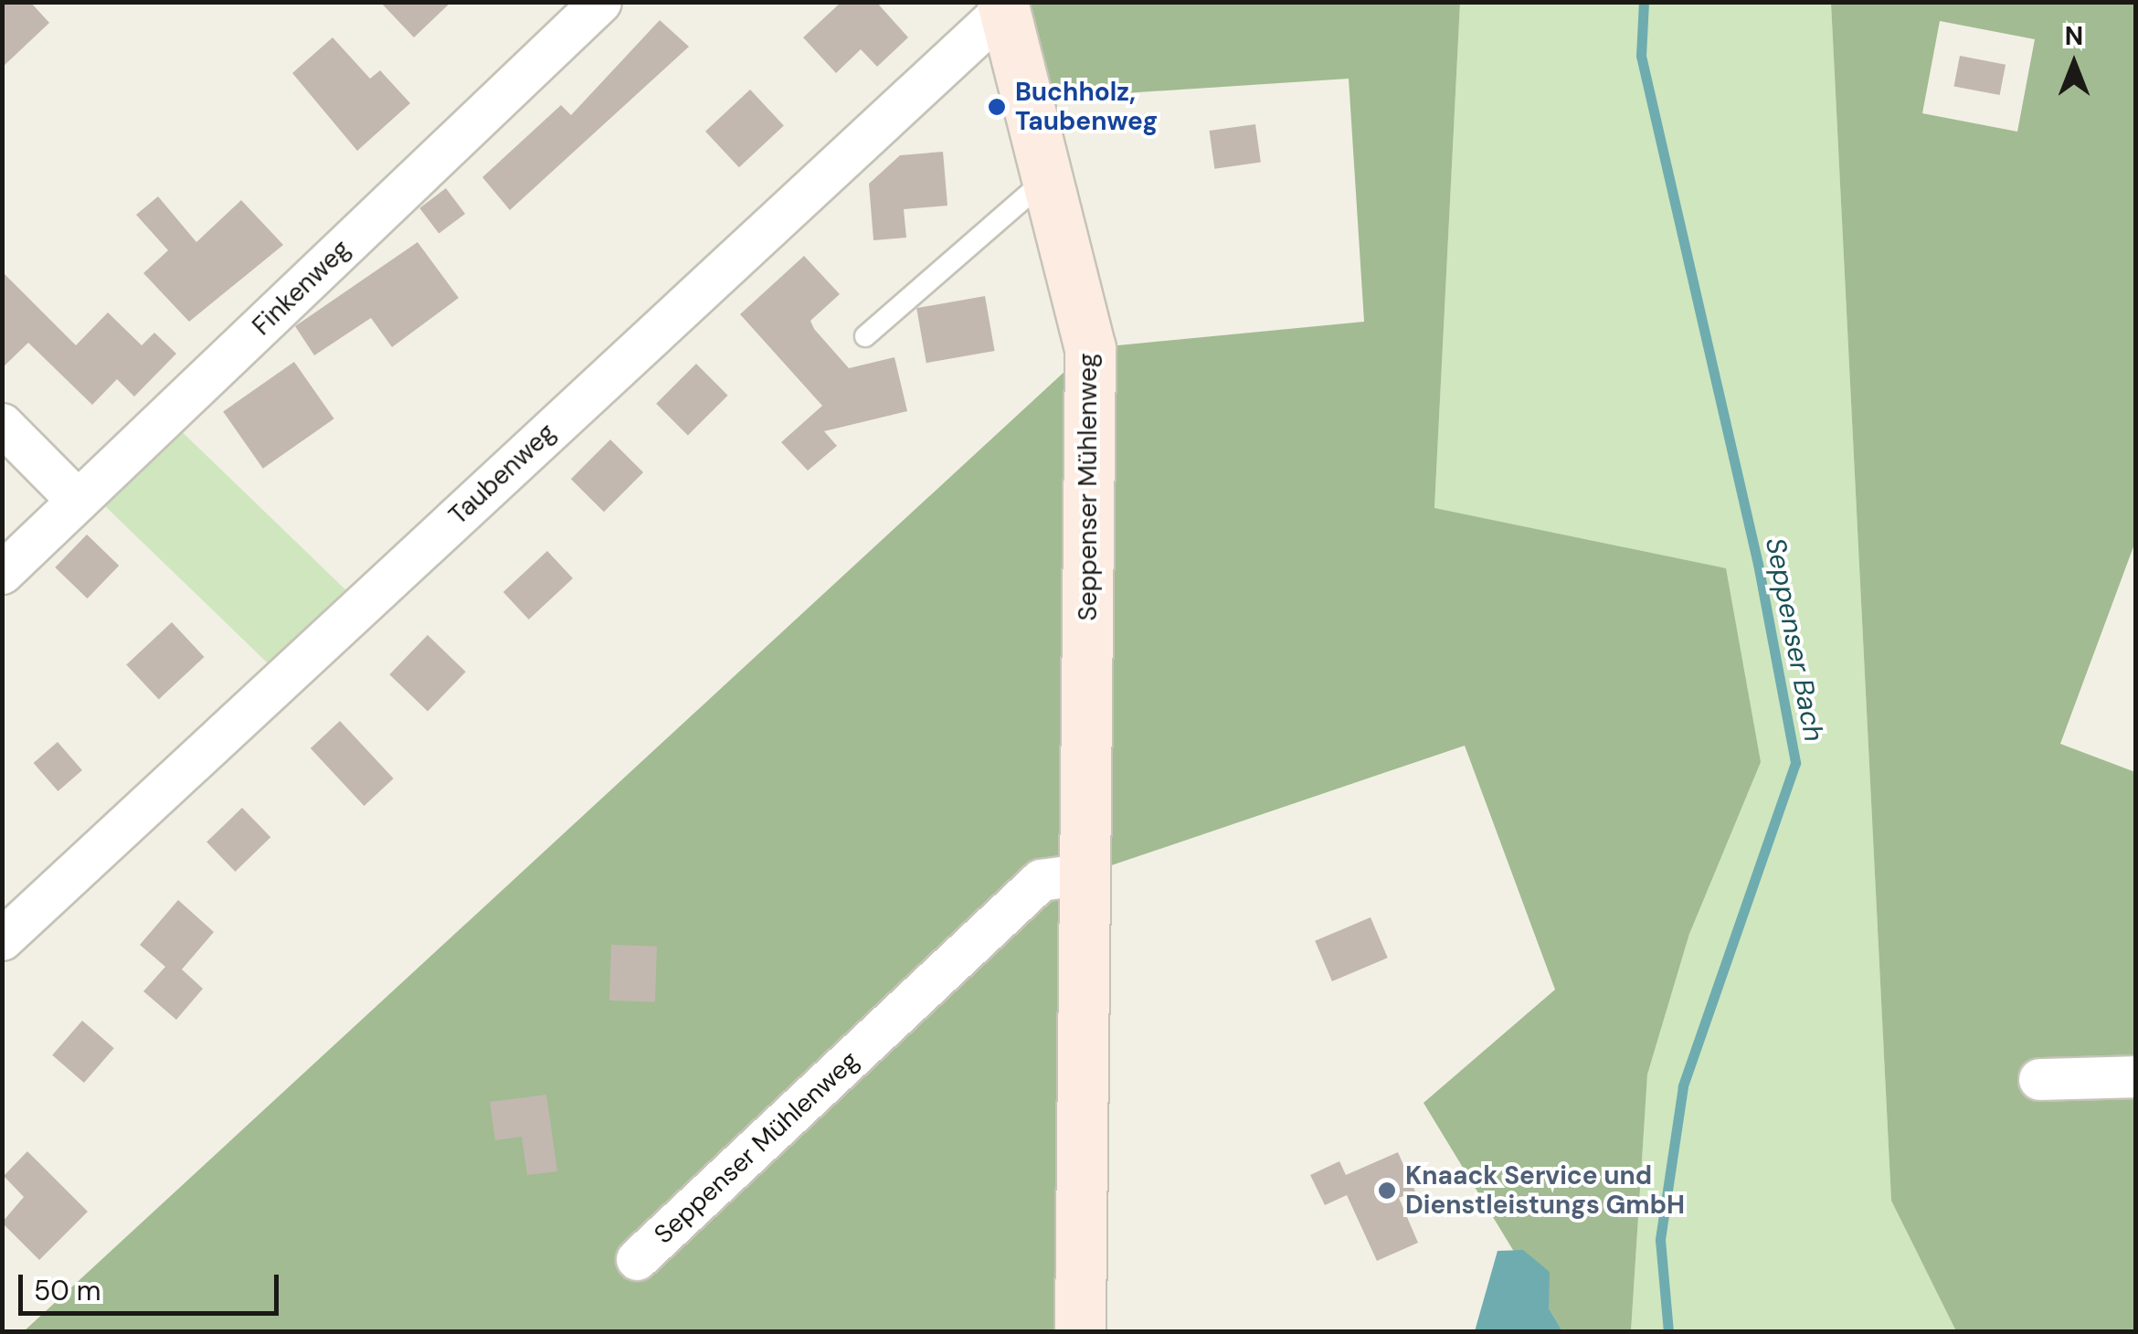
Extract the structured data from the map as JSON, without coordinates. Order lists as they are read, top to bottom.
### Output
{
  "streets": {
    "street": ["Finkenweg", "Taubenweg", "Seppenser Mühlenweg"]
  },
  "crossings": [
    ["Taubenweg", "Seppenser Mühlenweg"]
  ],
  "water": ["Seppenser Bach"],
  "places": ["Buchholz, Taubenweg", "Knaack Service und Dienstleistungs GmbH"],
  "scale_bar": "50 m",
  "north": "top"
}
